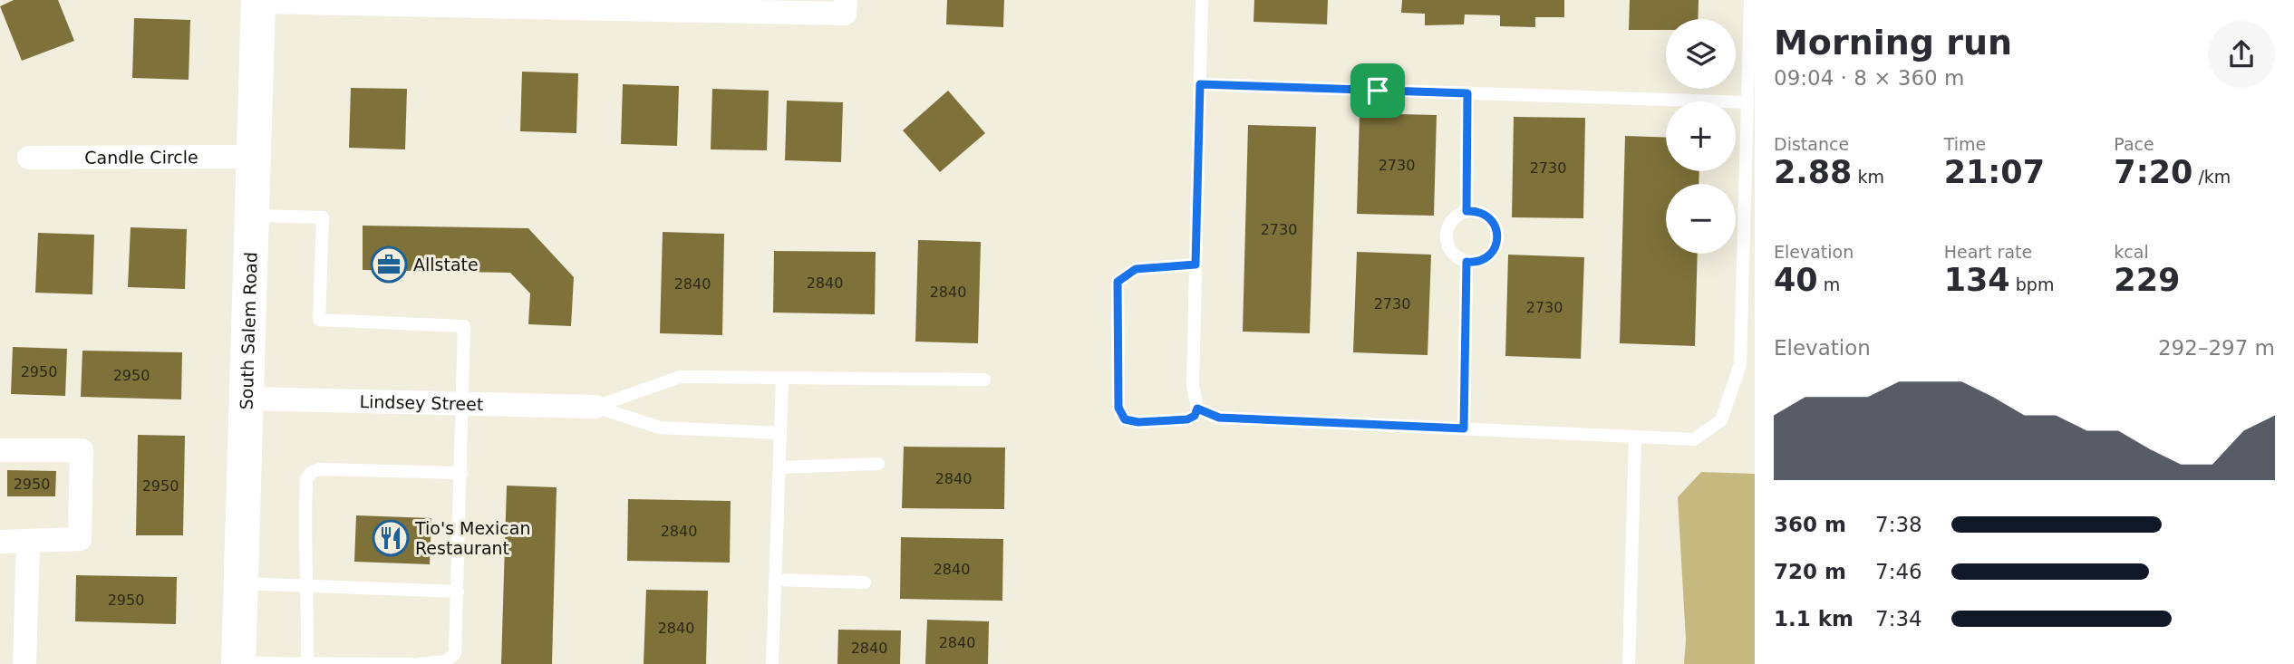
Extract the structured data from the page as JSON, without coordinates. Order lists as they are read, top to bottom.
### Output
{
  "streets": {
    "main road": ["South Salem Road"],
    "street": ["Candle Circle", "Lindsey Street"]
  },
  "crossings": [
    ["Candle Circle", "South Salem Road"],
    ["South Salem Road", "Lindsey Street"]
  ],
  "places": {
    "office": ["Allstate"],
    "restaurant": ["Tio's Mexican Restaurant"]
  },
  "house_numbers": [
    "2730",
    "2730",
    "2730",
    "2840",
    "2840",
    "2840",
    "2730",
    "2730",
    "2950",
    "2950",
    "2840",
    "2950",
    "2950",
    "2840",
    "2840",
    "2950",
    "2840",
    "2840",
    "2840"
  ],
  "page": {
    "heading": ["Morning run", "09:04 · 8 × 360 m"],
    "map_buttons": ["+", "−"],
    "stats": [
      ["Distance", "2.88 km"],
      ["Time", "21:07"],
      ["Pace", "7:20 /km"],
      ["Elevation", "40 m"],
      ["Heart rate", "134 bpm"],
      ["kcal", "229"]
    ],
    "chart": ["Elevation", "292–297 m"],
    "list": [
      {
        "name": "360 m",
        "note": "7:38"
      },
      {
        "name": "720 m",
        "note": "7:46"
      },
      {
        "name": "1.1 km",
        "note": "7:34"
      }
    ]
  }
}
